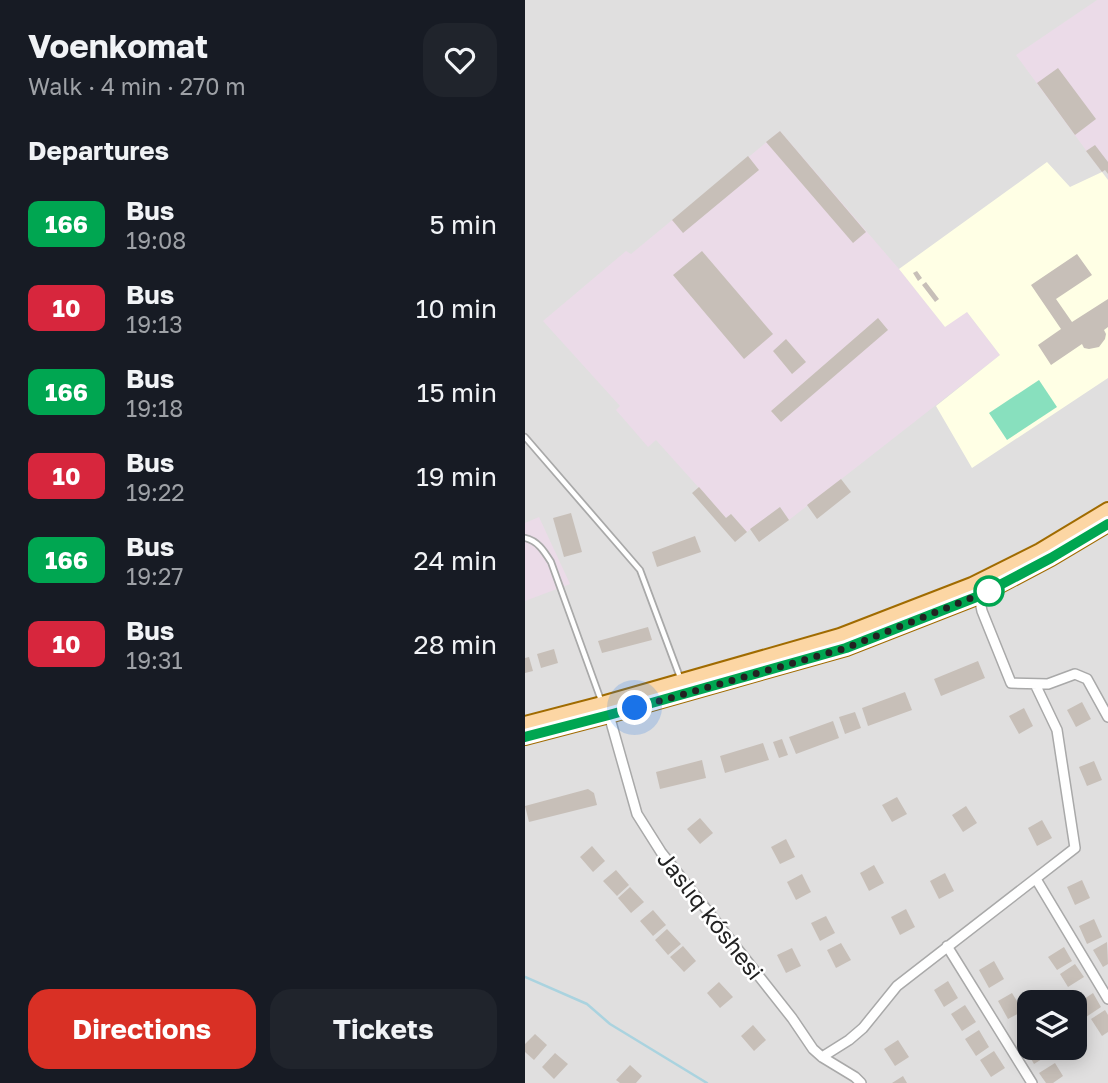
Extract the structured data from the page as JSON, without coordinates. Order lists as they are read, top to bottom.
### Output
{
  "streets": {
    "street": ["Jaslıq kóshesi"]
  },
  "lines": ["bus line 166"],
  "page": {
    "heading": [
      ["Voenkomat", "Walk · 4 min · 270 m"],
      "Departures"
    ],
    "list": [
      {
        "mark": "166",
        "name": "Bus",
        "note": "19:08",
        "value": "5 min"
      },
      {
        "mark": "10",
        "name": "Bus",
        "note": "19:13",
        "value": "10 min"
      },
      {
        "mark": "166",
        "name": "Bus",
        "note": "19:18",
        "value": "15 min"
      },
      {
        "mark": "10",
        "name": "Bus",
        "note": "19:22",
        "value": "19 min"
      },
      {
        "mark": "166",
        "name": "Bus",
        "note": "19:27",
        "value": "24 min"
      },
      {
        "mark": "10",
        "name": "Bus",
        "note": "19:31",
        "value": "28 min"
      }
    ],
    "buttons": ["Directions", "Tickets"]
  }
}
